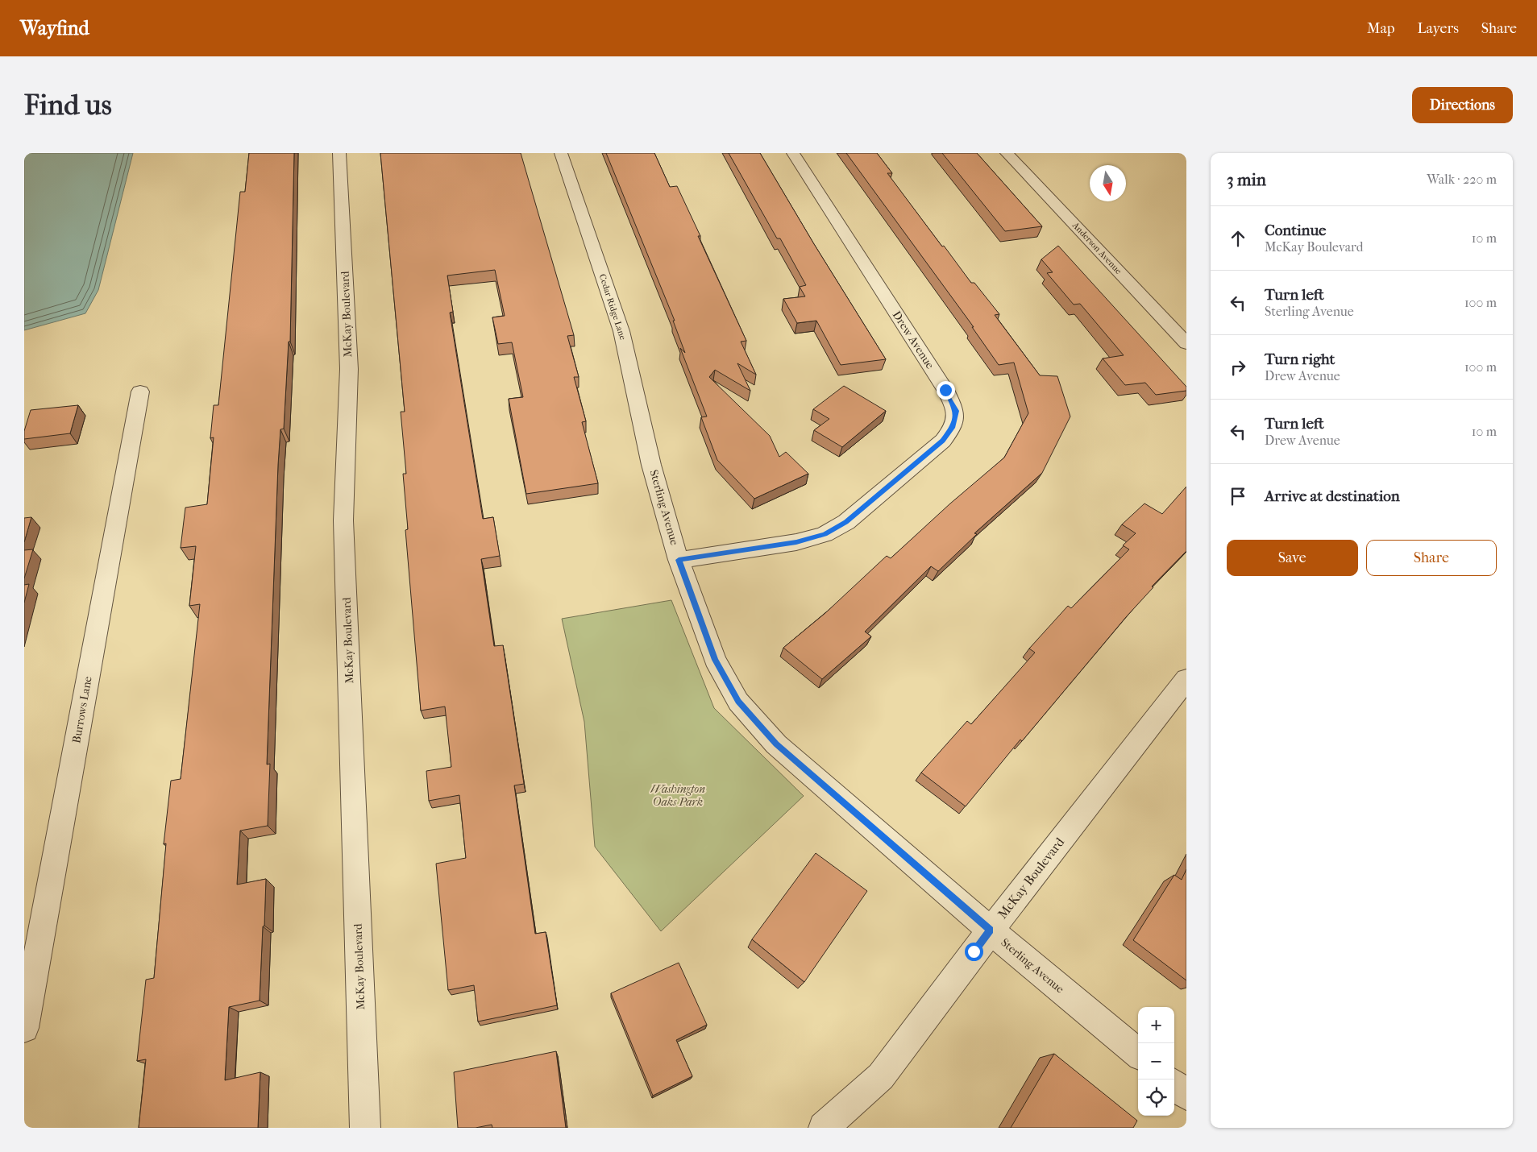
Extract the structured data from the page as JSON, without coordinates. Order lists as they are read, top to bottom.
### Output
{
  "streets": {
    "street": [
      "Anderson Avenue",
      "Cedar Ridge Lane",
      "McKay Boulevard",
      "Drew Avenue",
      "Sterling Avenue",
      "Burrows Lane"
    ]
  },
  "crossings": [
    ["Cedar Ridge Lane", "Sterling Avenue"],
    ["McKay Boulevard", "Sterling Avenue"],
    ["Drew Avenue", "Sterling Avenue"]
  ],
  "parks": ["Washington Oaks Park"],
  "north": "bottom",
  "page": {
    "header": "Wayfind",
    "nav": ["Map", "Layers", "Share"],
    "buttons": [
      "Directions",
      ["Save", "Share"]
    ],
    "title": "Find us",
    "heading": ["3 min", "Walk · 220 m"],
    "list": [
      ["Continue", "McKay Boulevard", "10 m"],
      ["Turn left", "Sterling Avenue", "100 m"],
      ["Turn right", "Drew Avenue", "100 m"],
      ["Turn left", "Drew Avenue", "10 m"],
      "Arrive at destination"
    ],
    "map_buttons": ["+", "−"]
  }
}
